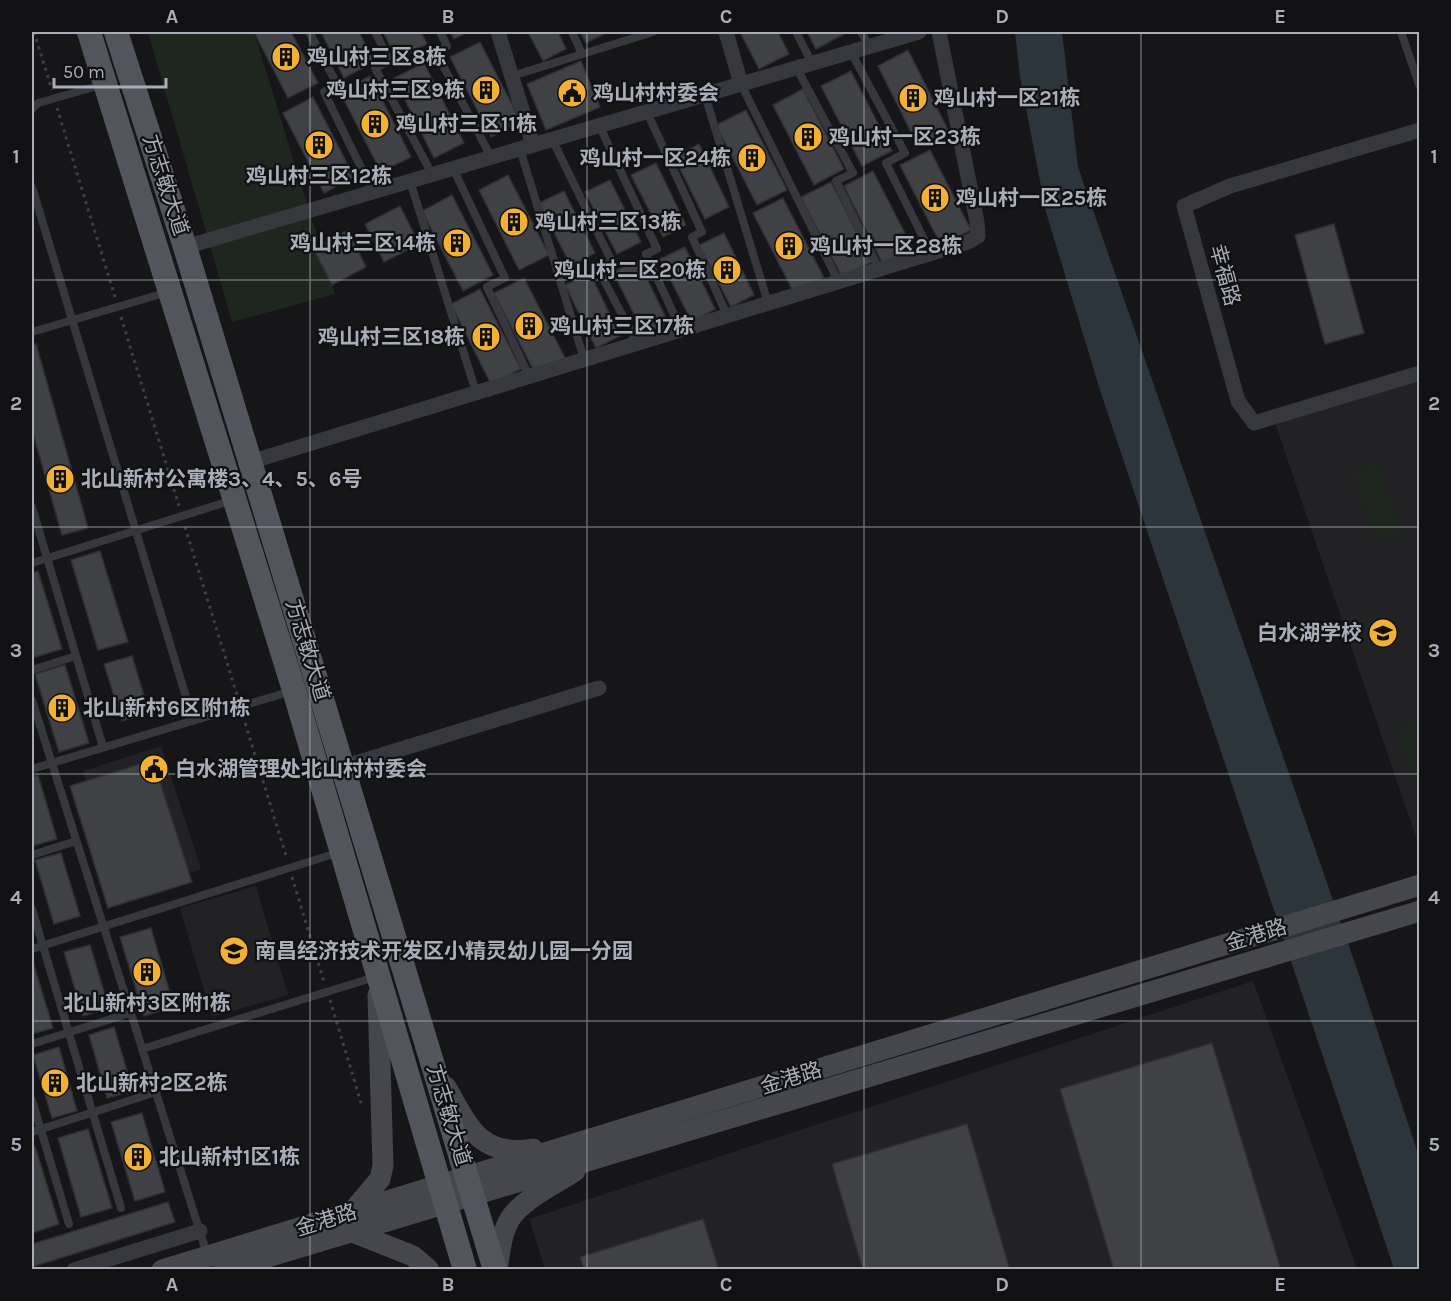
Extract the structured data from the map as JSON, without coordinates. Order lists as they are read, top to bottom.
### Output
{
  "streets": {
    "main road": ["方志敏大道", "金港路"],
    "street": ["幸福路"]
  },
  "crossings": [
    ["方志敏大道", "金港路"]
  ],
  "places": {
    "building": [
      "鸡山村三区8栋",
      "鸡山村三区9栋",
      "鸡山村一区21栋",
      "鸡山村三区11栋",
      "鸡山村一区23栋",
      "鸡山村三区12栋",
      "鸡山村一区24栋",
      "鸡山村一区25栋",
      "鸡山村三区13栋",
      "鸡山村三区14栋",
      "鸡山村一区28栋",
      "鸡山村二区20栋",
      "鸡山村三区17栋",
      "鸡山村三区18栋",
      "北山新村公寓楼3、4、5、6号",
      "北山新村6区附1栋",
      "北山新村3区附1栋",
      "北山新村2区2栋",
      "北山新村1区1栋"
    ],
    "public building": ["鸡山村村委会", "白水湖管理处北山村村委会"],
    "school or university": ["白水湖学校", "南昌经济技术开发区小精灵幼儿园一分园"]
  },
  "scale_bar": "50 m",
  "grid": {
    "columns": [
      "A",
      "B",
      "C",
      "D",
      "E"
    ],
    "rows": [
      "1",
      "2",
      "3",
      "4",
      "5"
    ]
  }
}
